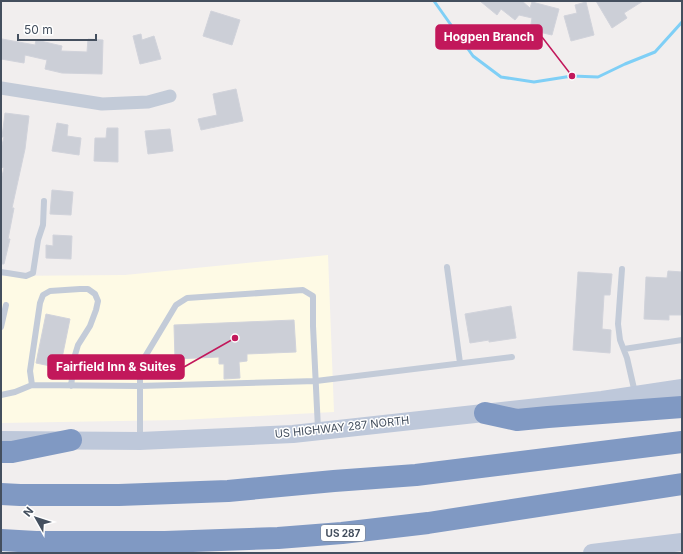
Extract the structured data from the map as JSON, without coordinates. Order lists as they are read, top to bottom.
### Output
{
  "streets": {
    "highway": ["US 287"],
    "main road": ["US HIGHWAY 287 NORTH"]
  },
  "places": ["Hogpen Branch", "Fairfield Inn & Suites"],
  "scale_bar": "50 m",
  "north": "top left"
}
